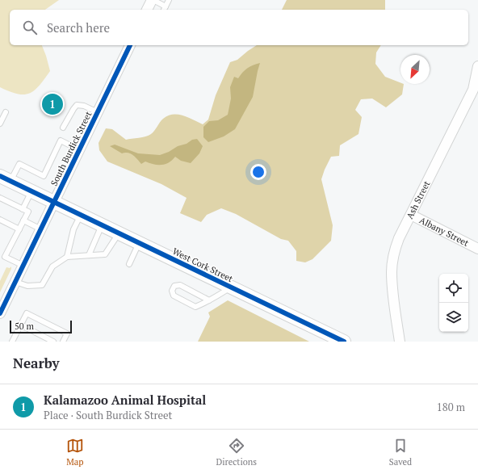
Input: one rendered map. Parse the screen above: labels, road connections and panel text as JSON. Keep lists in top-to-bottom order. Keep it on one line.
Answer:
{"streets":{"street":["South Burdick Street","Ash Street","Albany Street","West Cork Street"]},"crossings":[["South Burdick Street","West Cork Street"],["Ash Street","Albany Street"]],"scale_bar":"50 m","north":"bottom left","page":{"search":"Search here","pins":"1","scale":"50 m","heading":"Nearby","list":[{"mark":"1","name":"Kalamazoo Animal Hospital","note":"Place · South Burdick Street","value":"180 m"}],"nav":["Map","Directions","Saved"]}}
